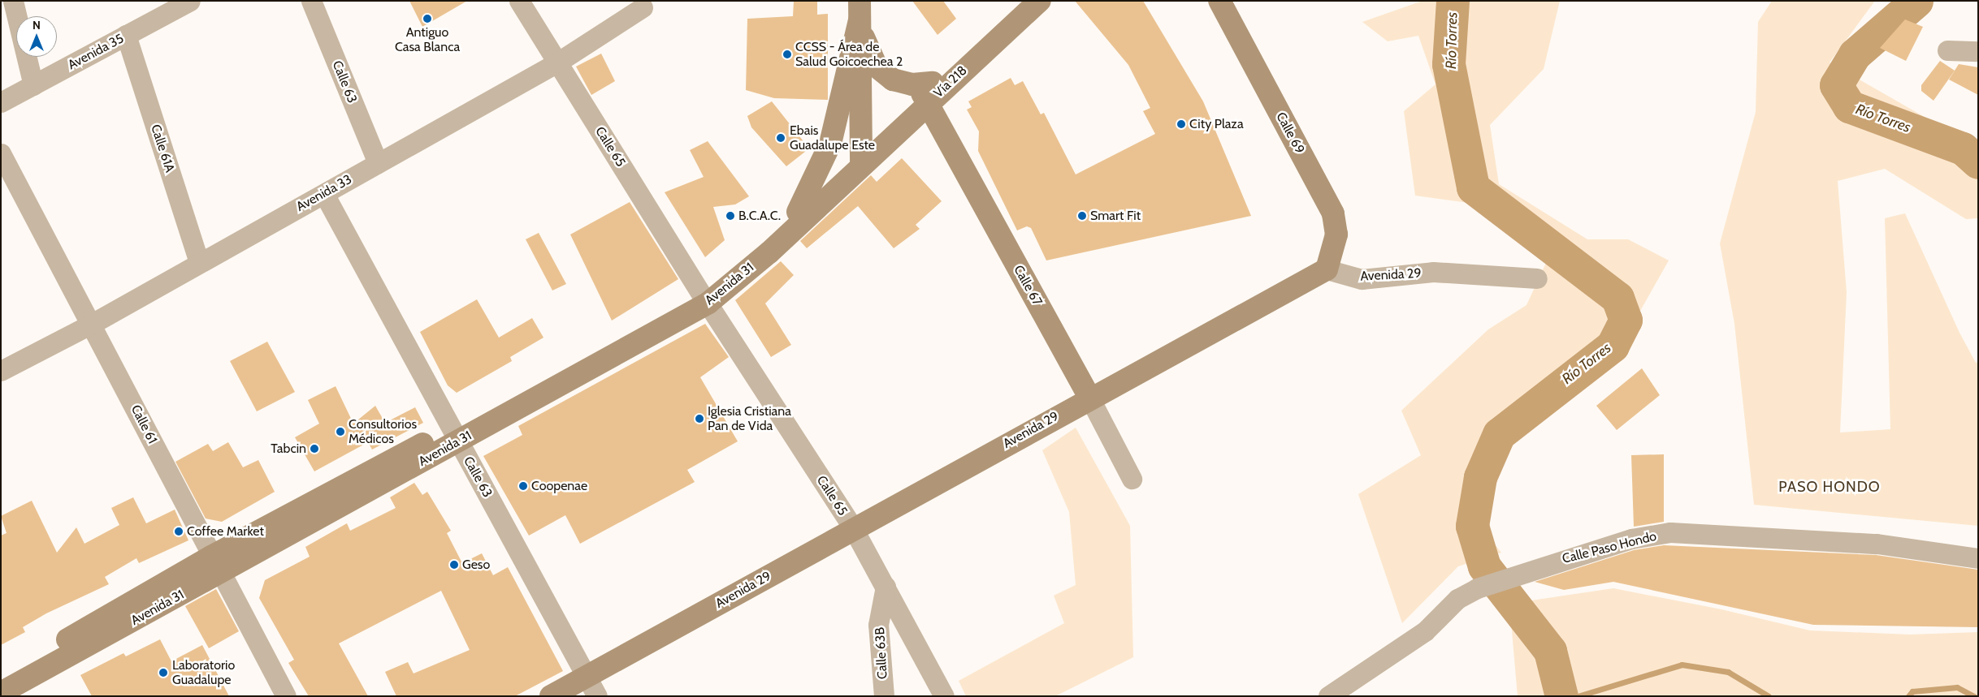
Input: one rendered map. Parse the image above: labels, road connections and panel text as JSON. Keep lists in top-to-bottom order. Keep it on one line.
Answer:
{"streets":{"main road":["Vía 218","Calle 69","Avenida 29","Avenida 31","Calle 67"],"street":["Avenida 35","Calle 63","Calle 65","Calle 61A","Avenida 33","Calle 61","Calle Paso Hondo","Calle 63B"]},"crossings":[["Avenida 35","Calle 61A"],["Calle 63","Avenida 33"],["Calle 63","Avenida 29"],["Calle 63","Avenida 31"],["Vía 218","Avenida 31"],["Vía 218","Calle 67"],["Calle 69","Avenida 29"],["Calle 65","Avenida 33"],["Calle 65","Avenida 29"],["Calle 65","Avenida 31"],["Calle 65","Calle 63B"],["Calle 61A","Avenida 33"],["Avenida 33","Calle 61"],["Avenida 29","Calle 67"],["Avenida 31","Calle 61"]],"districts":["PASO HONDO"],"water":["Río Torres"],"places":["Antiguo Casa Blanca","CCSS - Área de Salud Goicoechea 2","City Plaza","Ebais Guadalupe Este","B.C.A.C.","Smart Fit","Iglesia Cristiana Pan de Vida","Consultorios Médicos","Tabcin","Coopenae","Coffee Market","Geso","Laboratorio Guadalupe"],"north":"top"}
